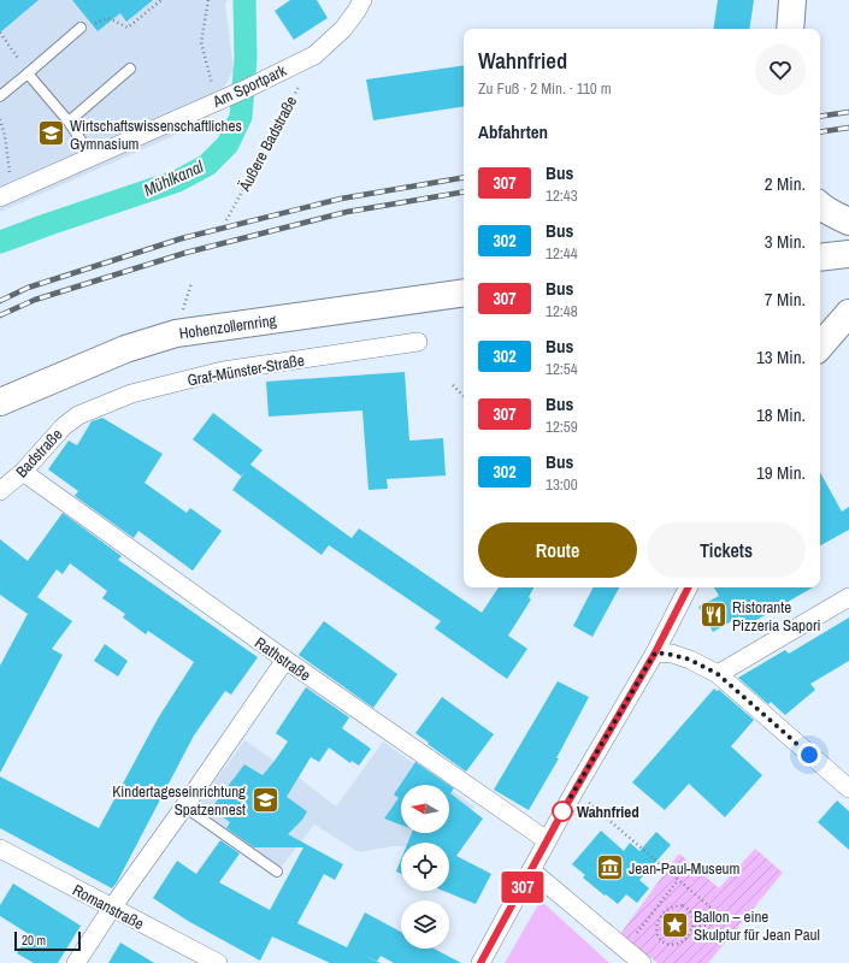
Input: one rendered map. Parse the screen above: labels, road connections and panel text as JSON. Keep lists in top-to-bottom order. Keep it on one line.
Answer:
{"streets":{"main road":["Hohenzollernring"],"street":["Am Sportpark","Graf-Münster-Straße","Badstraße","Rathstraße","Romanstraße"],"path":["Äußere Badstraße"]},"crossings":[["Am Sportpark","Äußere Badstraße"],["Graf-Münster-Straße","Badstraße"],["Badstraße","Rathstraße"]],"water":["Mühlkanal"],"places":{"school or university":["Wirtschaftswissenschaftliches Gymnasium","Kindertageseinrichtung Spatzennest"],"restaurant":["Ristorante Pizzeria Sapori"],"other":["Wahnfried"],"museum":["Jean-Paul-Museum"],"place":["Ballon – eine Skulptur für Jean Paul"]},"lines":["bus line 307"],"scale_bar":"20 m","north":"left","page":{"on_map":"307","heading":[["Wahnfried","Zu Fuß · 2 Min. · 110 m"],"Abfahrten"],"list":[{"mark":"307","name":"Bus","note":"12:43","value":"2 Min."},{"mark":"302","name":"Bus","note":"12:44","value":"3 Min."},{"mark":"307","name":"Bus","note":"12:48","value":"7 Min."},{"mark":"302","name":"Bus","note":"12:54","value":"13 Min."},{"mark":"307","name":"Bus","note":"12:59","value":"18 Min."},{"mark":"302","name":"Bus","note":"13:00","value":"19 Min."}],"buttons":["Route","Tickets"],"scale":"20 m"}}
